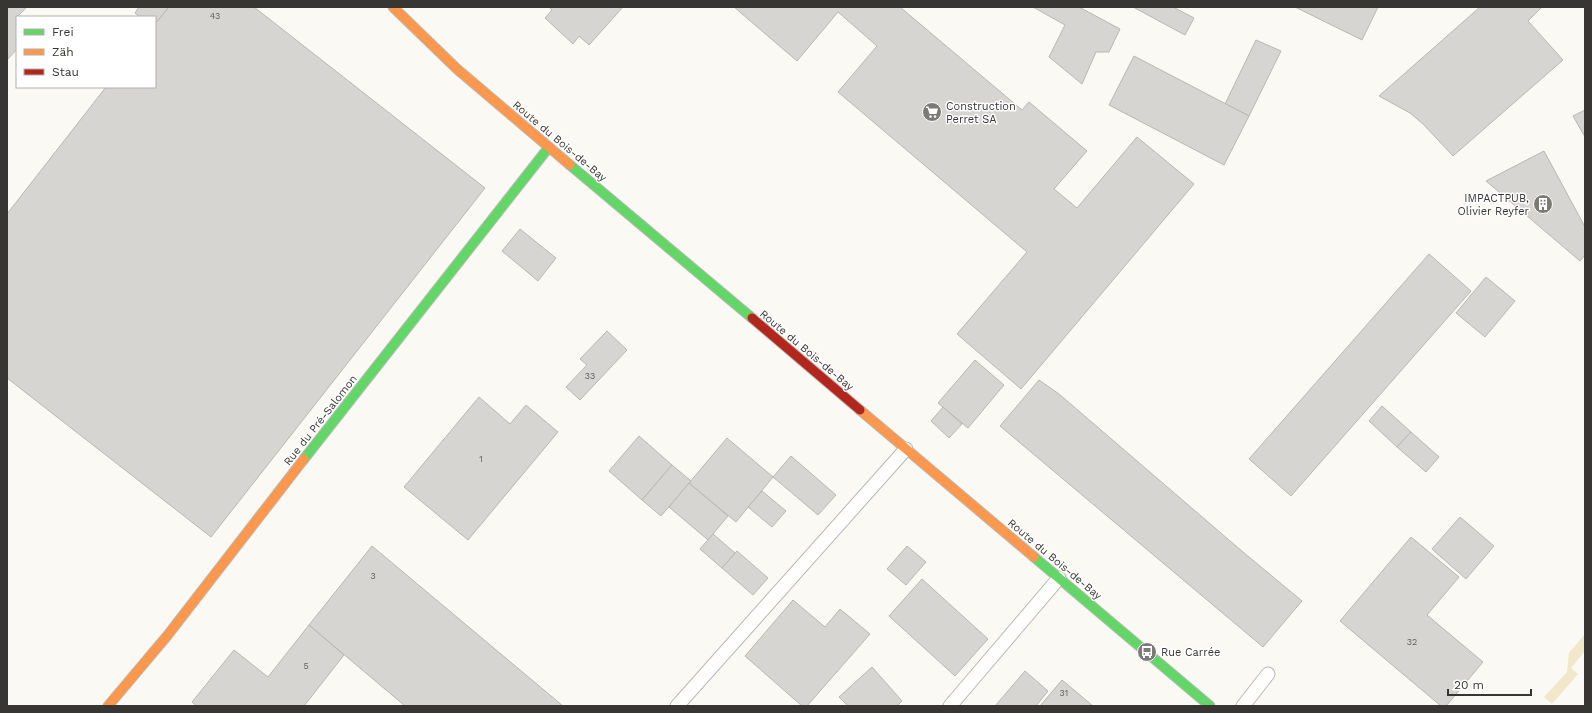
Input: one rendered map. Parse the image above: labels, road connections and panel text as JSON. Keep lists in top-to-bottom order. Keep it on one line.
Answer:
{"streets":{"main road":["Route du Bois-de-Bay","Rue du Pré-Salomon"]},"crossings":[["Route du Bois-de-Bay","Rue du Pré-Salomon"]],"places":{"supermarket":["Construction Perret SA"],"building":["IMPACTPUB, Olivier Reyfer"],"bus stop":["Rue Carrée"]},"house_numbers":["43","33","1","3","32","5","31"],"legend":["Frei","Zäh","Stau"],"scale_bar":"20 m"}
